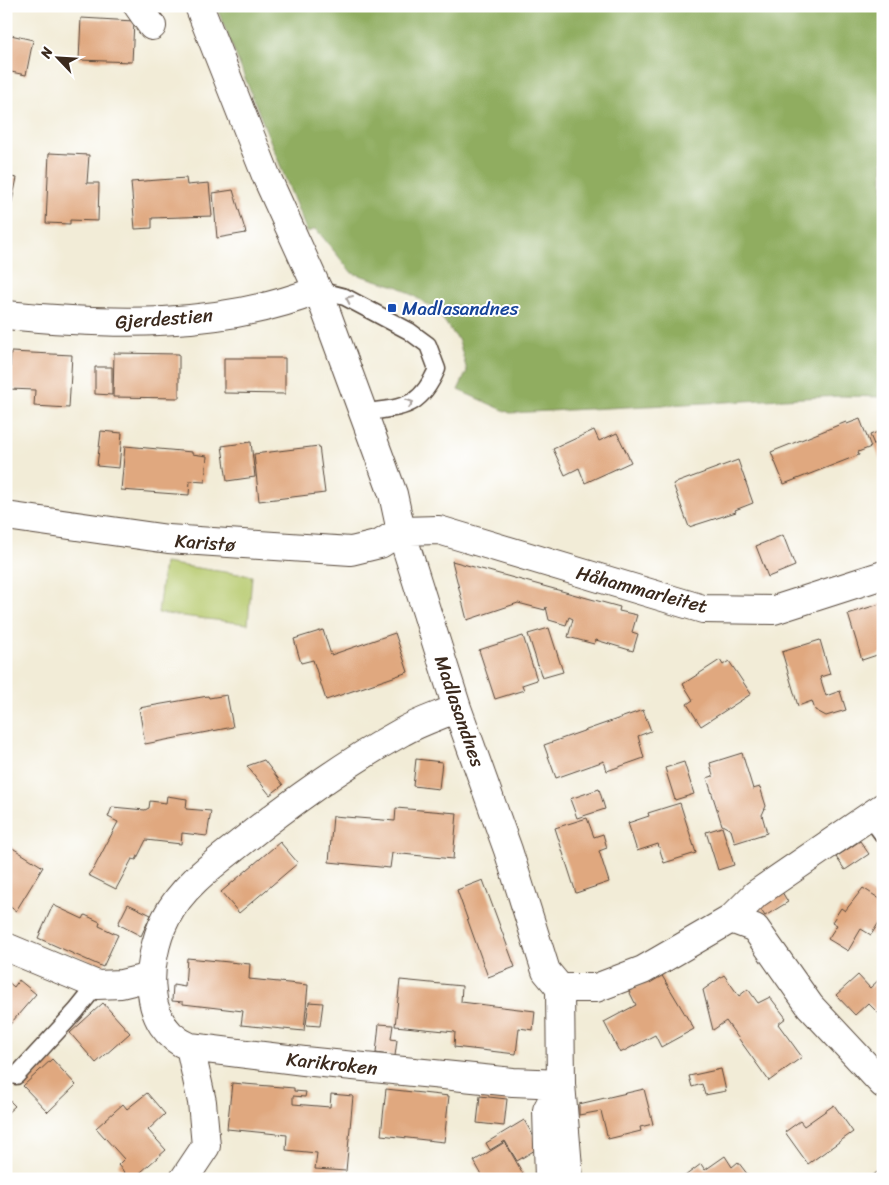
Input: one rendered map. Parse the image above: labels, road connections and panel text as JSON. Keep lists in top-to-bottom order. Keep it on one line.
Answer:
{"streets":{"street":["Gjerdestien","Karistø","Håhammarleitet","Madlasandnes","Karikroken"]},"crossings":[["Gjerdestien","Madlasandnes"],["Karistø","Håhammarleitet"],["Karistø","Madlasandnes"],["Håhammarleitet","Madlasandnes"],["Madlasandnes","Karikroken"]],"places":{"transit":["Madlasandnes"]},"north":"top left"}
